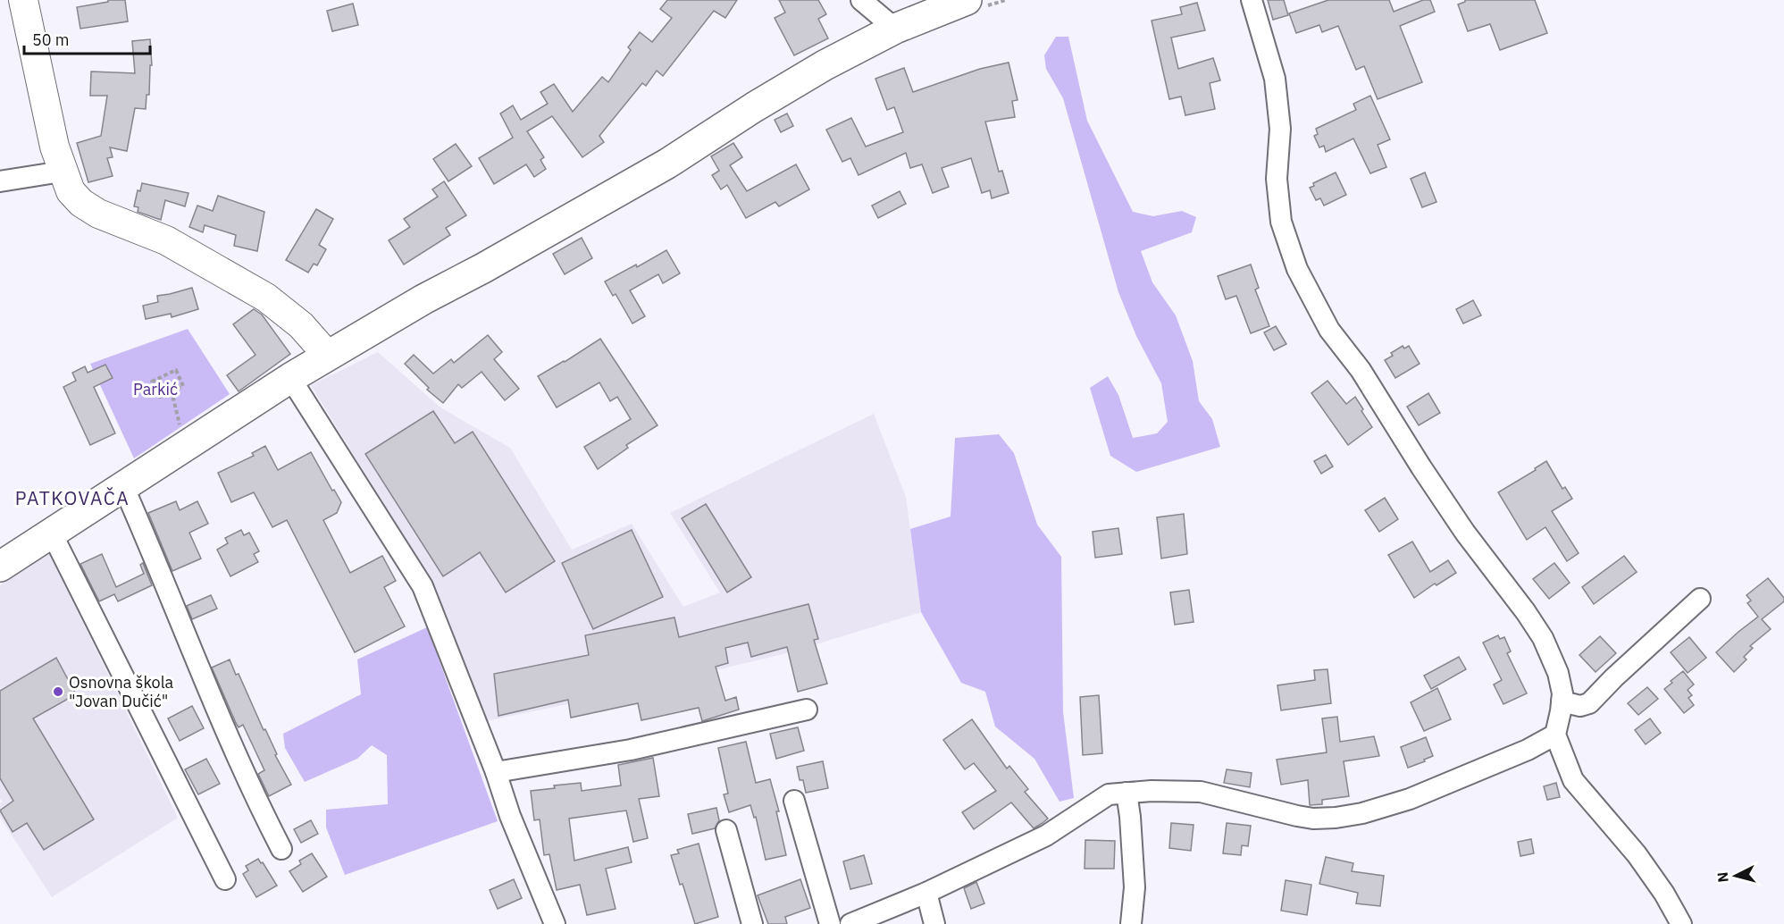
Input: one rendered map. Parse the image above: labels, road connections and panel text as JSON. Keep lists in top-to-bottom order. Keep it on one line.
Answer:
{"districts":["PATKOVAČA"],"parks":["Parkić"],"places":["Osnovna škola \"Jovan Dučić\""],"scale_bar":"50 m","north":"left"}
